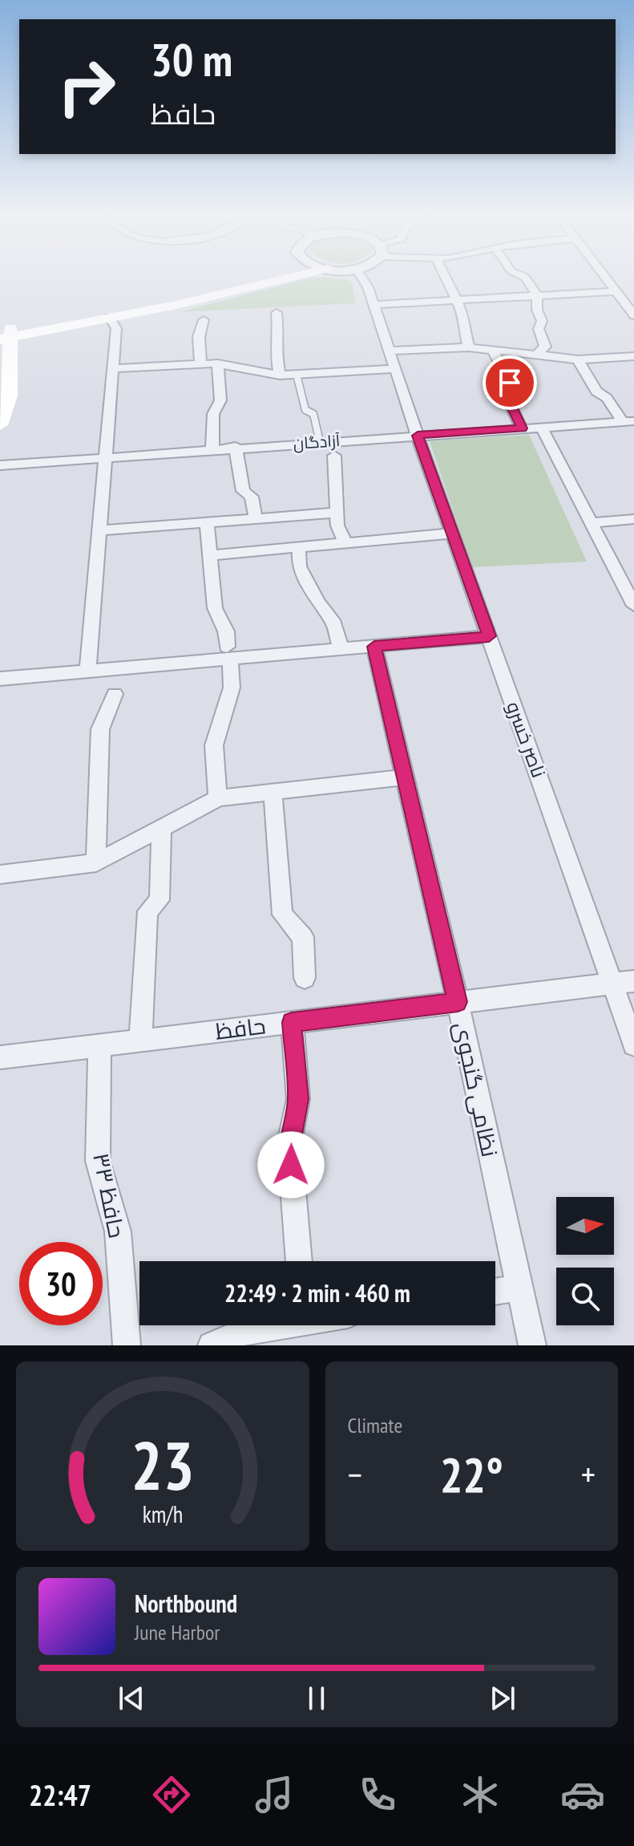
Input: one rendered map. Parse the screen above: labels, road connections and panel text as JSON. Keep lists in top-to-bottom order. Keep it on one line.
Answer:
{"streets":{"street":["آزادگان","ناصر خسرو","حافظ","نظامی گنجوی","حافظ ۳۳"]},"crossings":[["آزادگان","ناصر خسرو"],["ناصر خسرو","حافظ"],["حافظ","نظامی گنجوی"],["حافظ","حافظ ۳۳"]],"north":"right","page":{"turn":["30 m","حافظ"],"limit":"30","trip":"22:49 · 2 min · 460 m","tile":"Climate","heat":["−","22°","+"],"song":["Northbound","June Harbor"],"tabs":"22:47","gauge":["23","km/h"]}}
